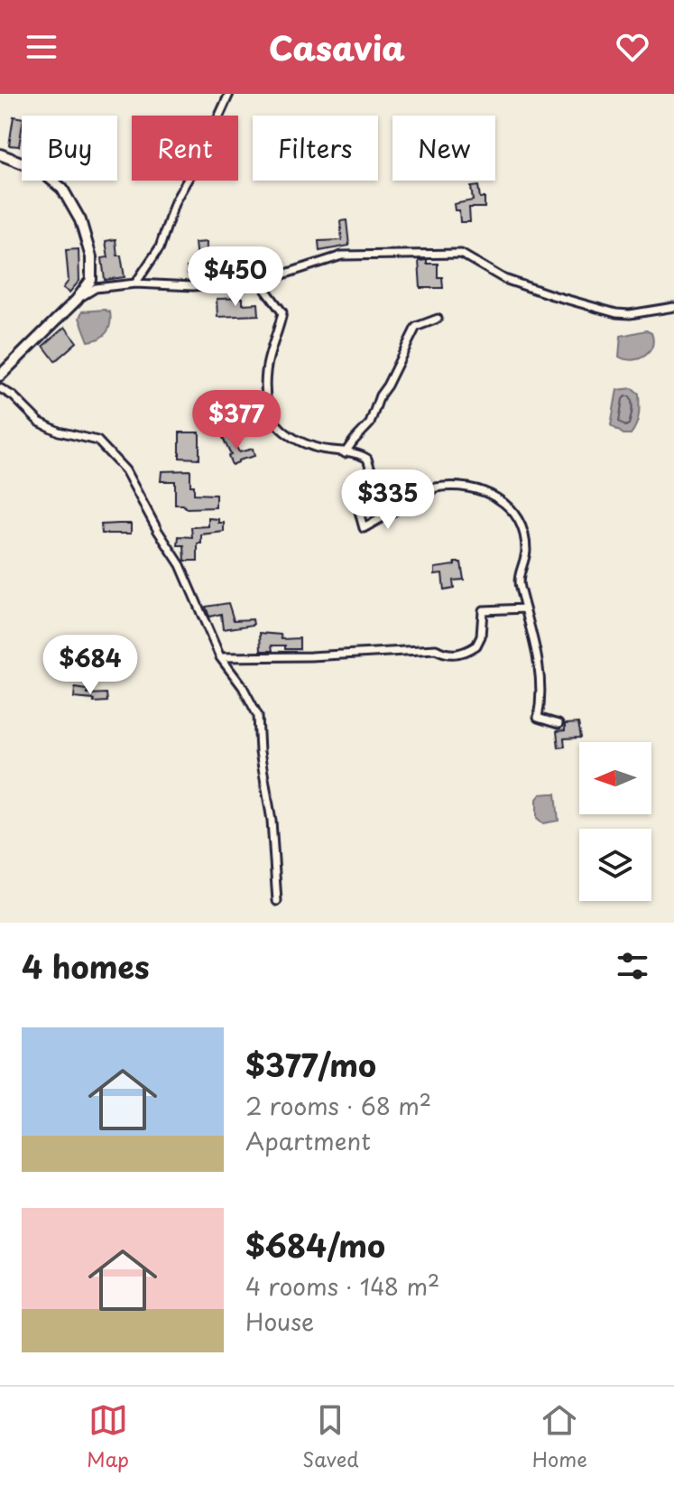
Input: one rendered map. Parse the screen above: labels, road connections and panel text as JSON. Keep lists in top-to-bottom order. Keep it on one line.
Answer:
{"north":"left","page":{"header":"Casavia","chip":["Buy","Rent","Filters","New"],"price":["$450","$377","$335","$684"],"heading":"4 homes","list":[{"name":"$377/mo","note":"2 rooms · 68 m² · Apartment"},{"name":"$684/mo","note":"4 rooms · 148 m² · House"}],"tabs":["Map","Saved","Home"]}}
